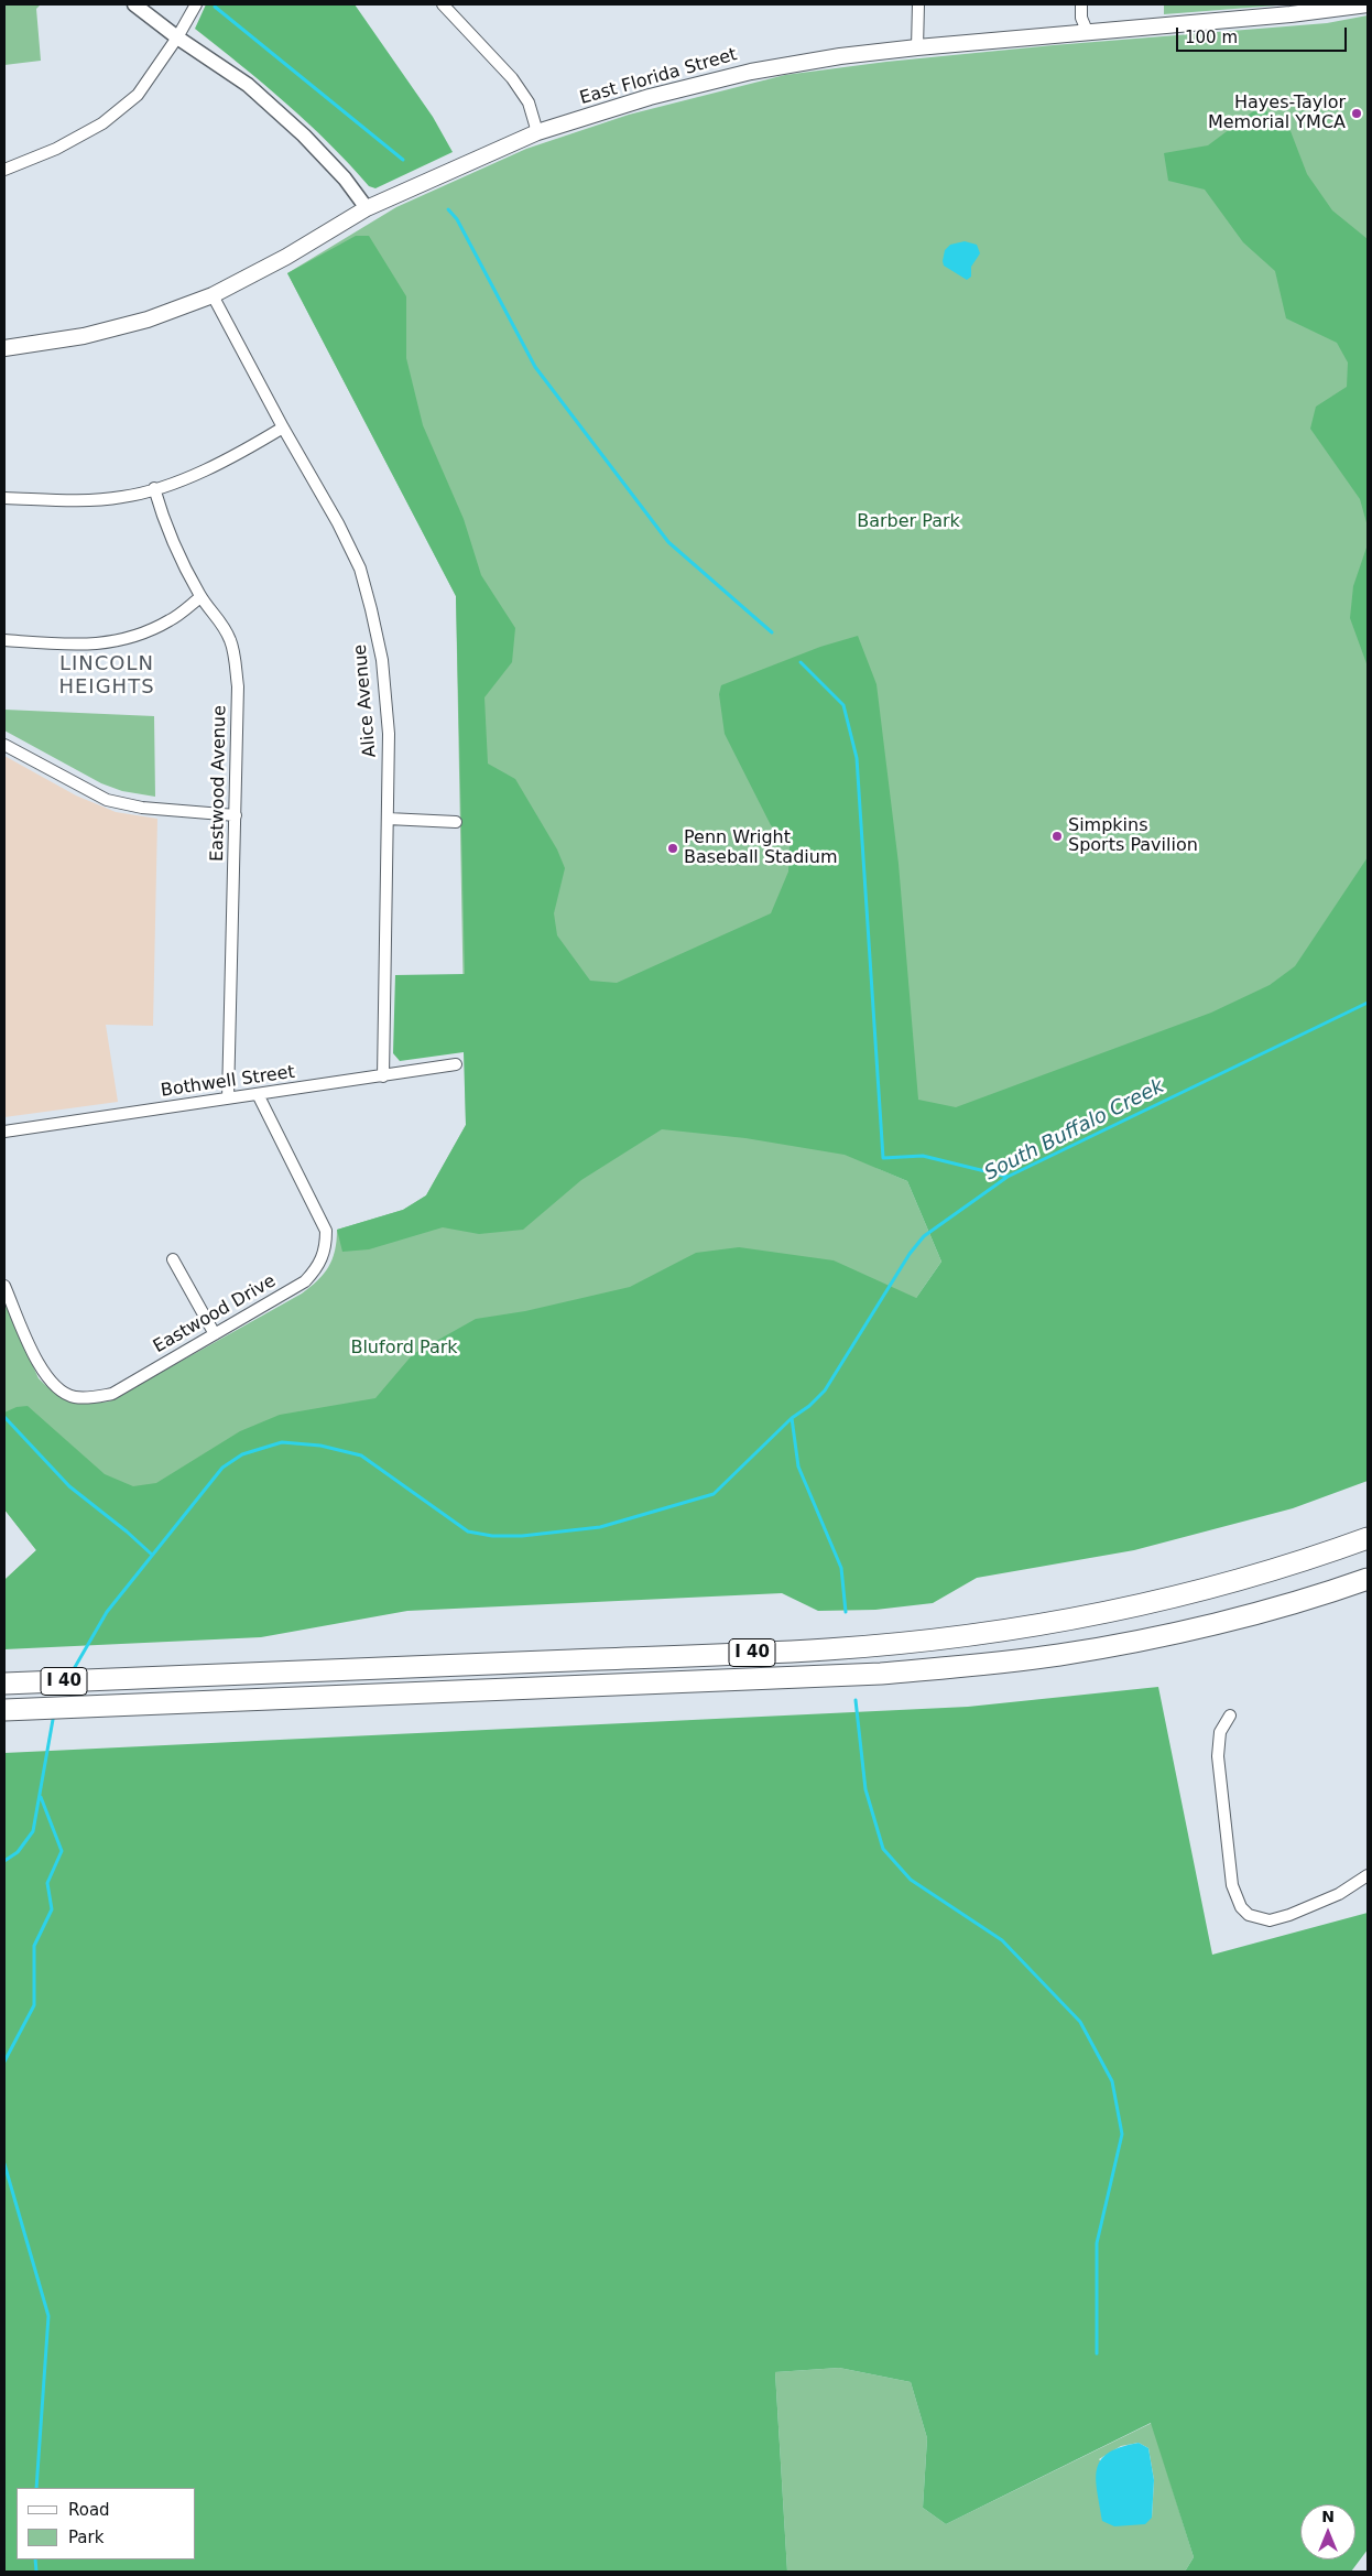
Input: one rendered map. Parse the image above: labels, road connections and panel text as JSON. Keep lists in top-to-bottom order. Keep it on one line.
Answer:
{"streets":{"highway":["I 40"],"main road":["East Florida Street"],"street":["Alice Avenue","Eastwood Avenue","Bothwell Street","Eastwood Drive"]},"crossings":[["East Florida Street","Alice Avenue"],["Alice Avenue","Bothwell Street"],["Eastwood Avenue","Bothwell Street"],["Bothwell Street","Eastwood Drive"]],"districts":["LINCOLN HEIGHTS"],"water":["South Buffalo Creek"],"parks":["Barber Park","Bluford Park"],"places":["Hayes-Taylor Memorial YMCA","Simpkins Sports Pavilion","Penn Wright Baseball Stadium"],"legend":["Road","Park"],"scale_bar":"100 m","north":"top"}
